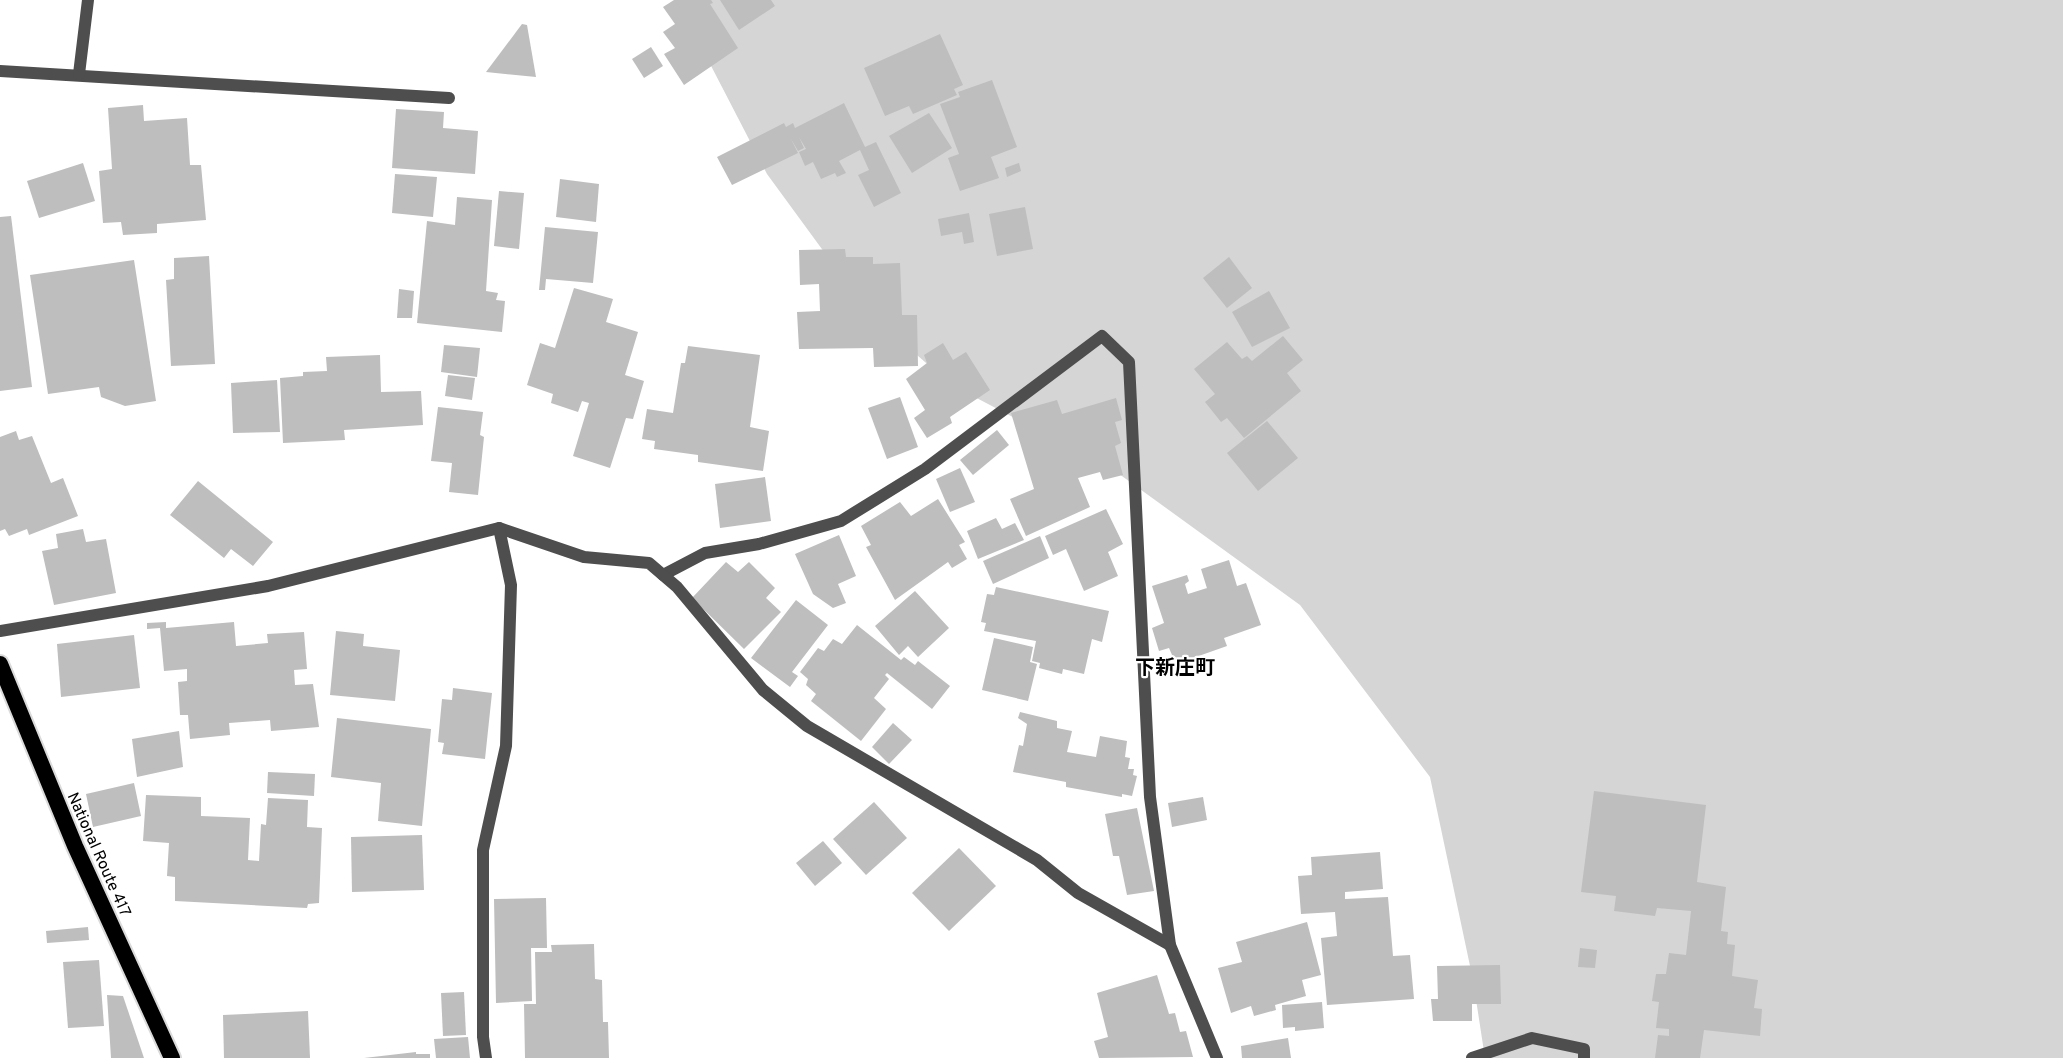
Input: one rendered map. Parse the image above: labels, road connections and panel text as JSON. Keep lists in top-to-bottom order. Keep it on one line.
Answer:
{"streets":{"highway":["National Route 417"]},"districts":["下新庄町"]}
